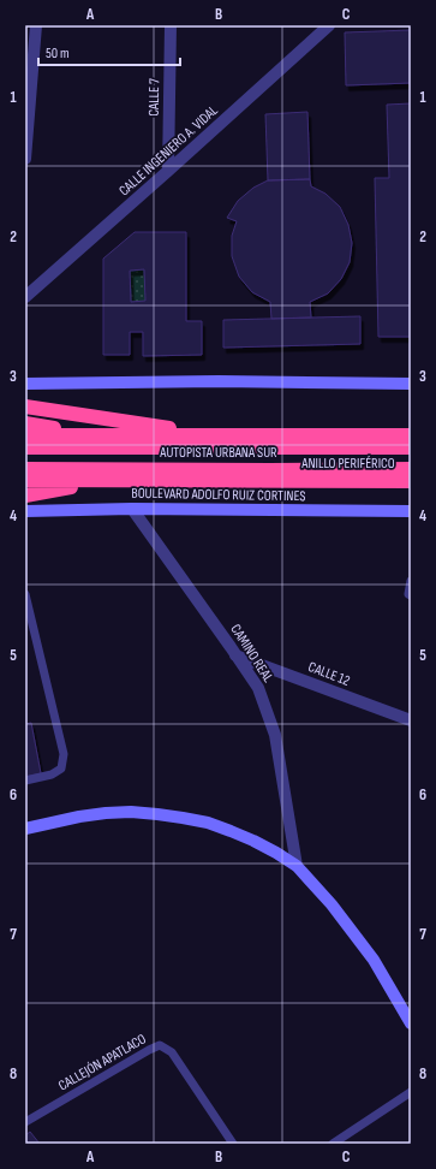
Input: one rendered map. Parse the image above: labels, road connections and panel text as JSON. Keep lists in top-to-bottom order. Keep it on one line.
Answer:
{"streets":{"highway":["AUTOPISTA URBANA SUR","ANILLO PERIFÉRICO"],"main road":["BOULEVARD ADOLFO RUIZ CORTINES"],"street":["CALLE 7","CALLE INGENIERO A. VIDAL","CAMINO REAL","CALLE 12"],"lane":["CALLEJÓN APATLACO"]},"crossings":[["CALLE 7","CALLE INGENIERO A. VIDAL"],["BOULEVARD ADOLFO RUIZ CORTINES","CAMINO REAL"],["CAMINO REAL","CALLE 12"]],"scale_bar":"50 m","grid":{"columns":["A","B","C"],"rows":["1","2","3","4","5","6","7","8"]}}
